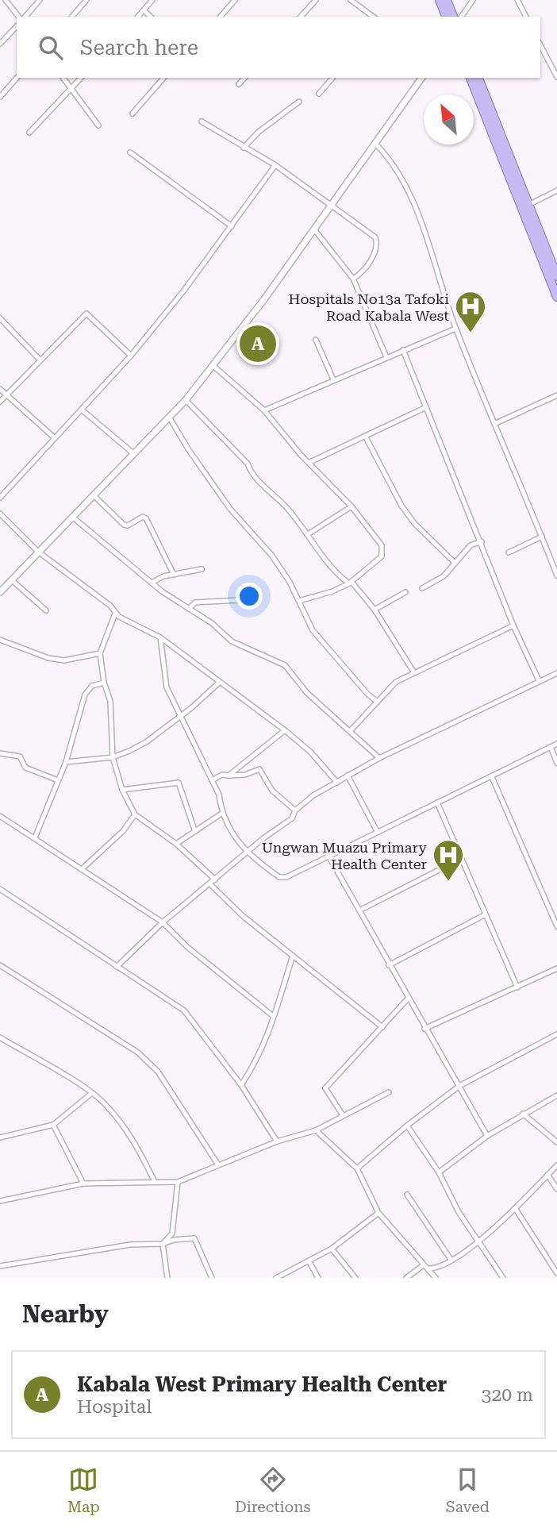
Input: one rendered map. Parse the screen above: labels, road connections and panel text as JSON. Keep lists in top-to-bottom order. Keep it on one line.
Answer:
{"places":{"hospital":["Hospitals No13a Tafoki Road Kabala West","Ungwan Muazu Primary Health Center"]},"north":"top left","page":{"search":"Search here","pins":"A","heading":"Nearby","list":[{"mark":"A","name":"Kabala West Primary Health Center","note":"Hospital","value":"320 m"}],"nav":["Map","Directions","Saved"]}}
